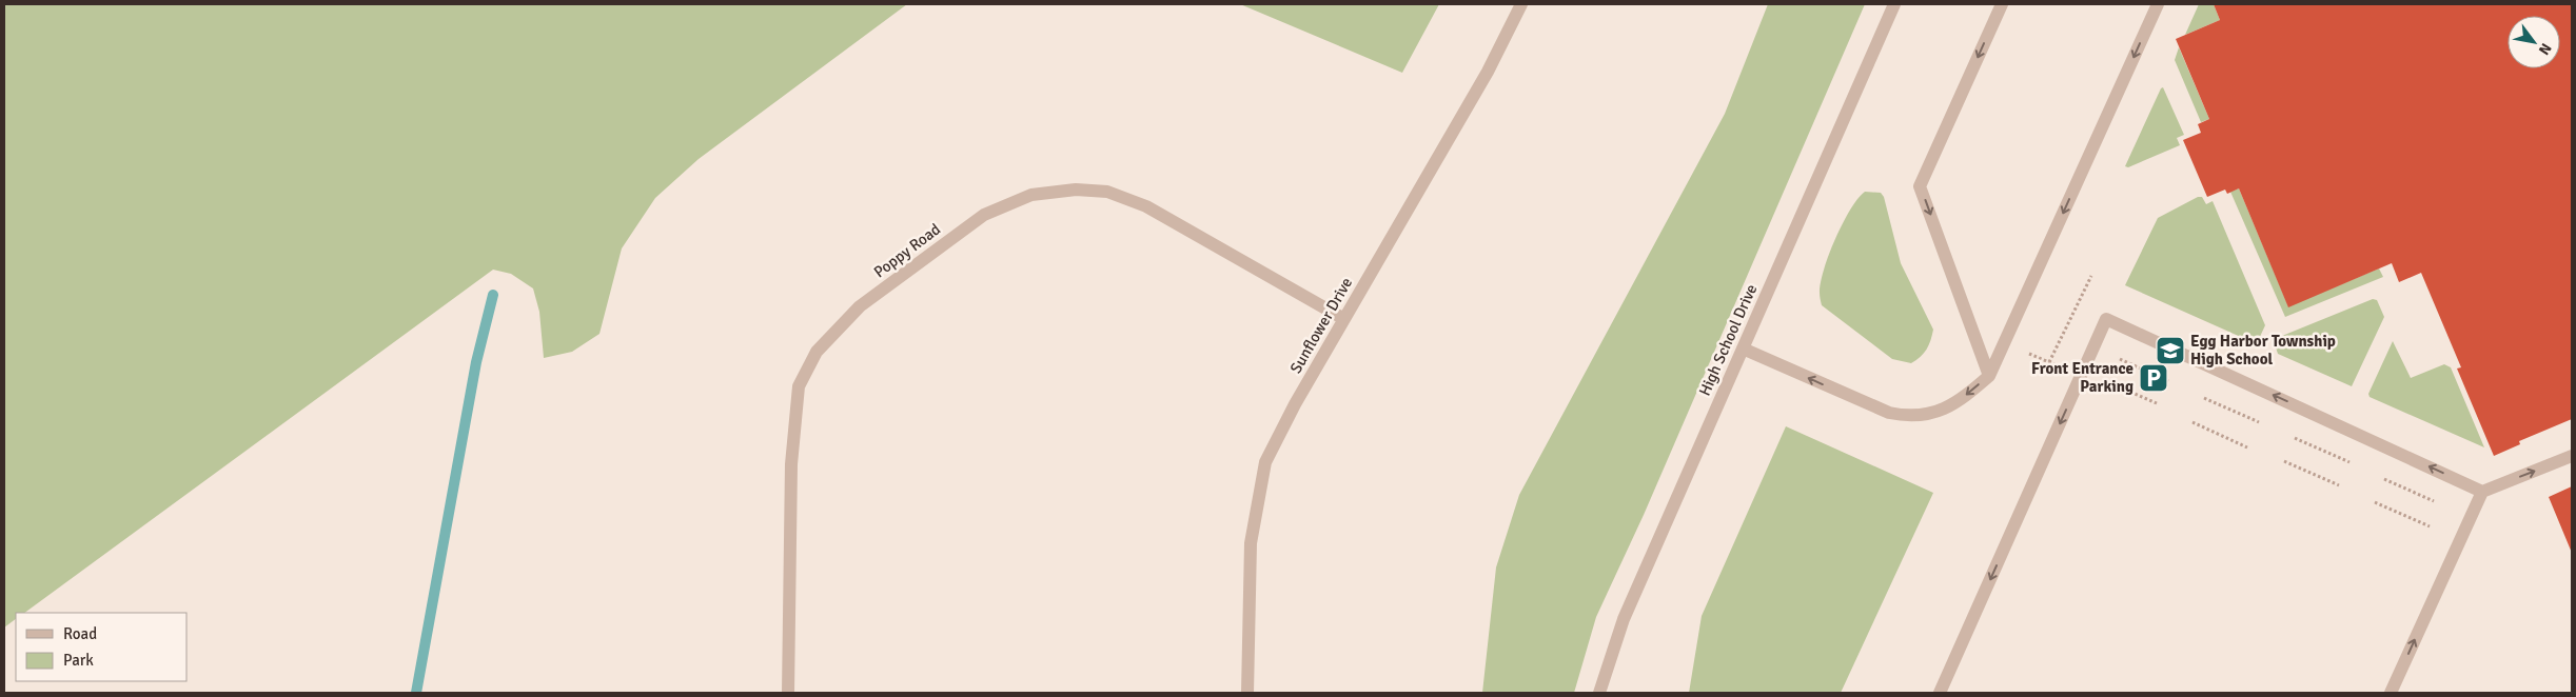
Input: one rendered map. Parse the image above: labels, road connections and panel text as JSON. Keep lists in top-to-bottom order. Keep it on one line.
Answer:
{"streets":{"street":["Poppy Road","Sunflower Drive","High School Drive"]},"crossings":[["Poppy Road","Sunflower Drive"]],"places":{"school or university":["Egg Harbor Township High School"],"parking":["Front Entrance Parking"]},"legend":["Road","Park"],"north":"bottom right"}
